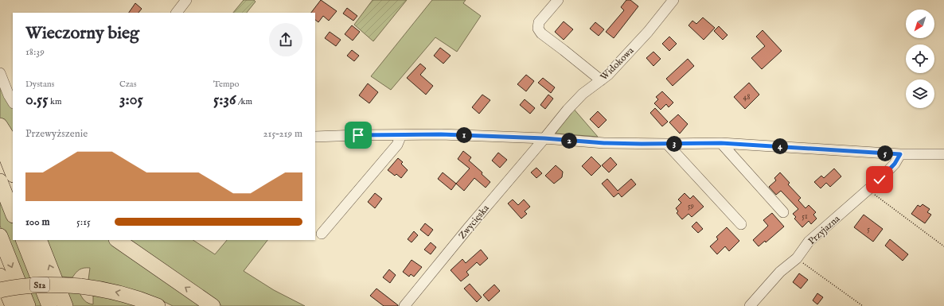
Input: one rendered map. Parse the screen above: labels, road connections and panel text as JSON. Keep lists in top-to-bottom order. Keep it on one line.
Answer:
{"streets":{"highway":["S12"],"street":["Widokowa","Zwycięska","Przyjazna"]},"crossings":[["Widokowa","Zwycięska"]],"house_numbers":["48","59","51","5"],"north":"bottom left","page":{"heading":["Wieczorny bieg","18:39"],"stats":[["Dystans","0.55 km"],["Czas","3:05"],["Tempo","5:36 /km"]],"chart":["Przewyższenie","215–219 m"],"pins":["1","2","3","4","5"],"list":[{"name":"100 m","note":"5:15"}]}}
